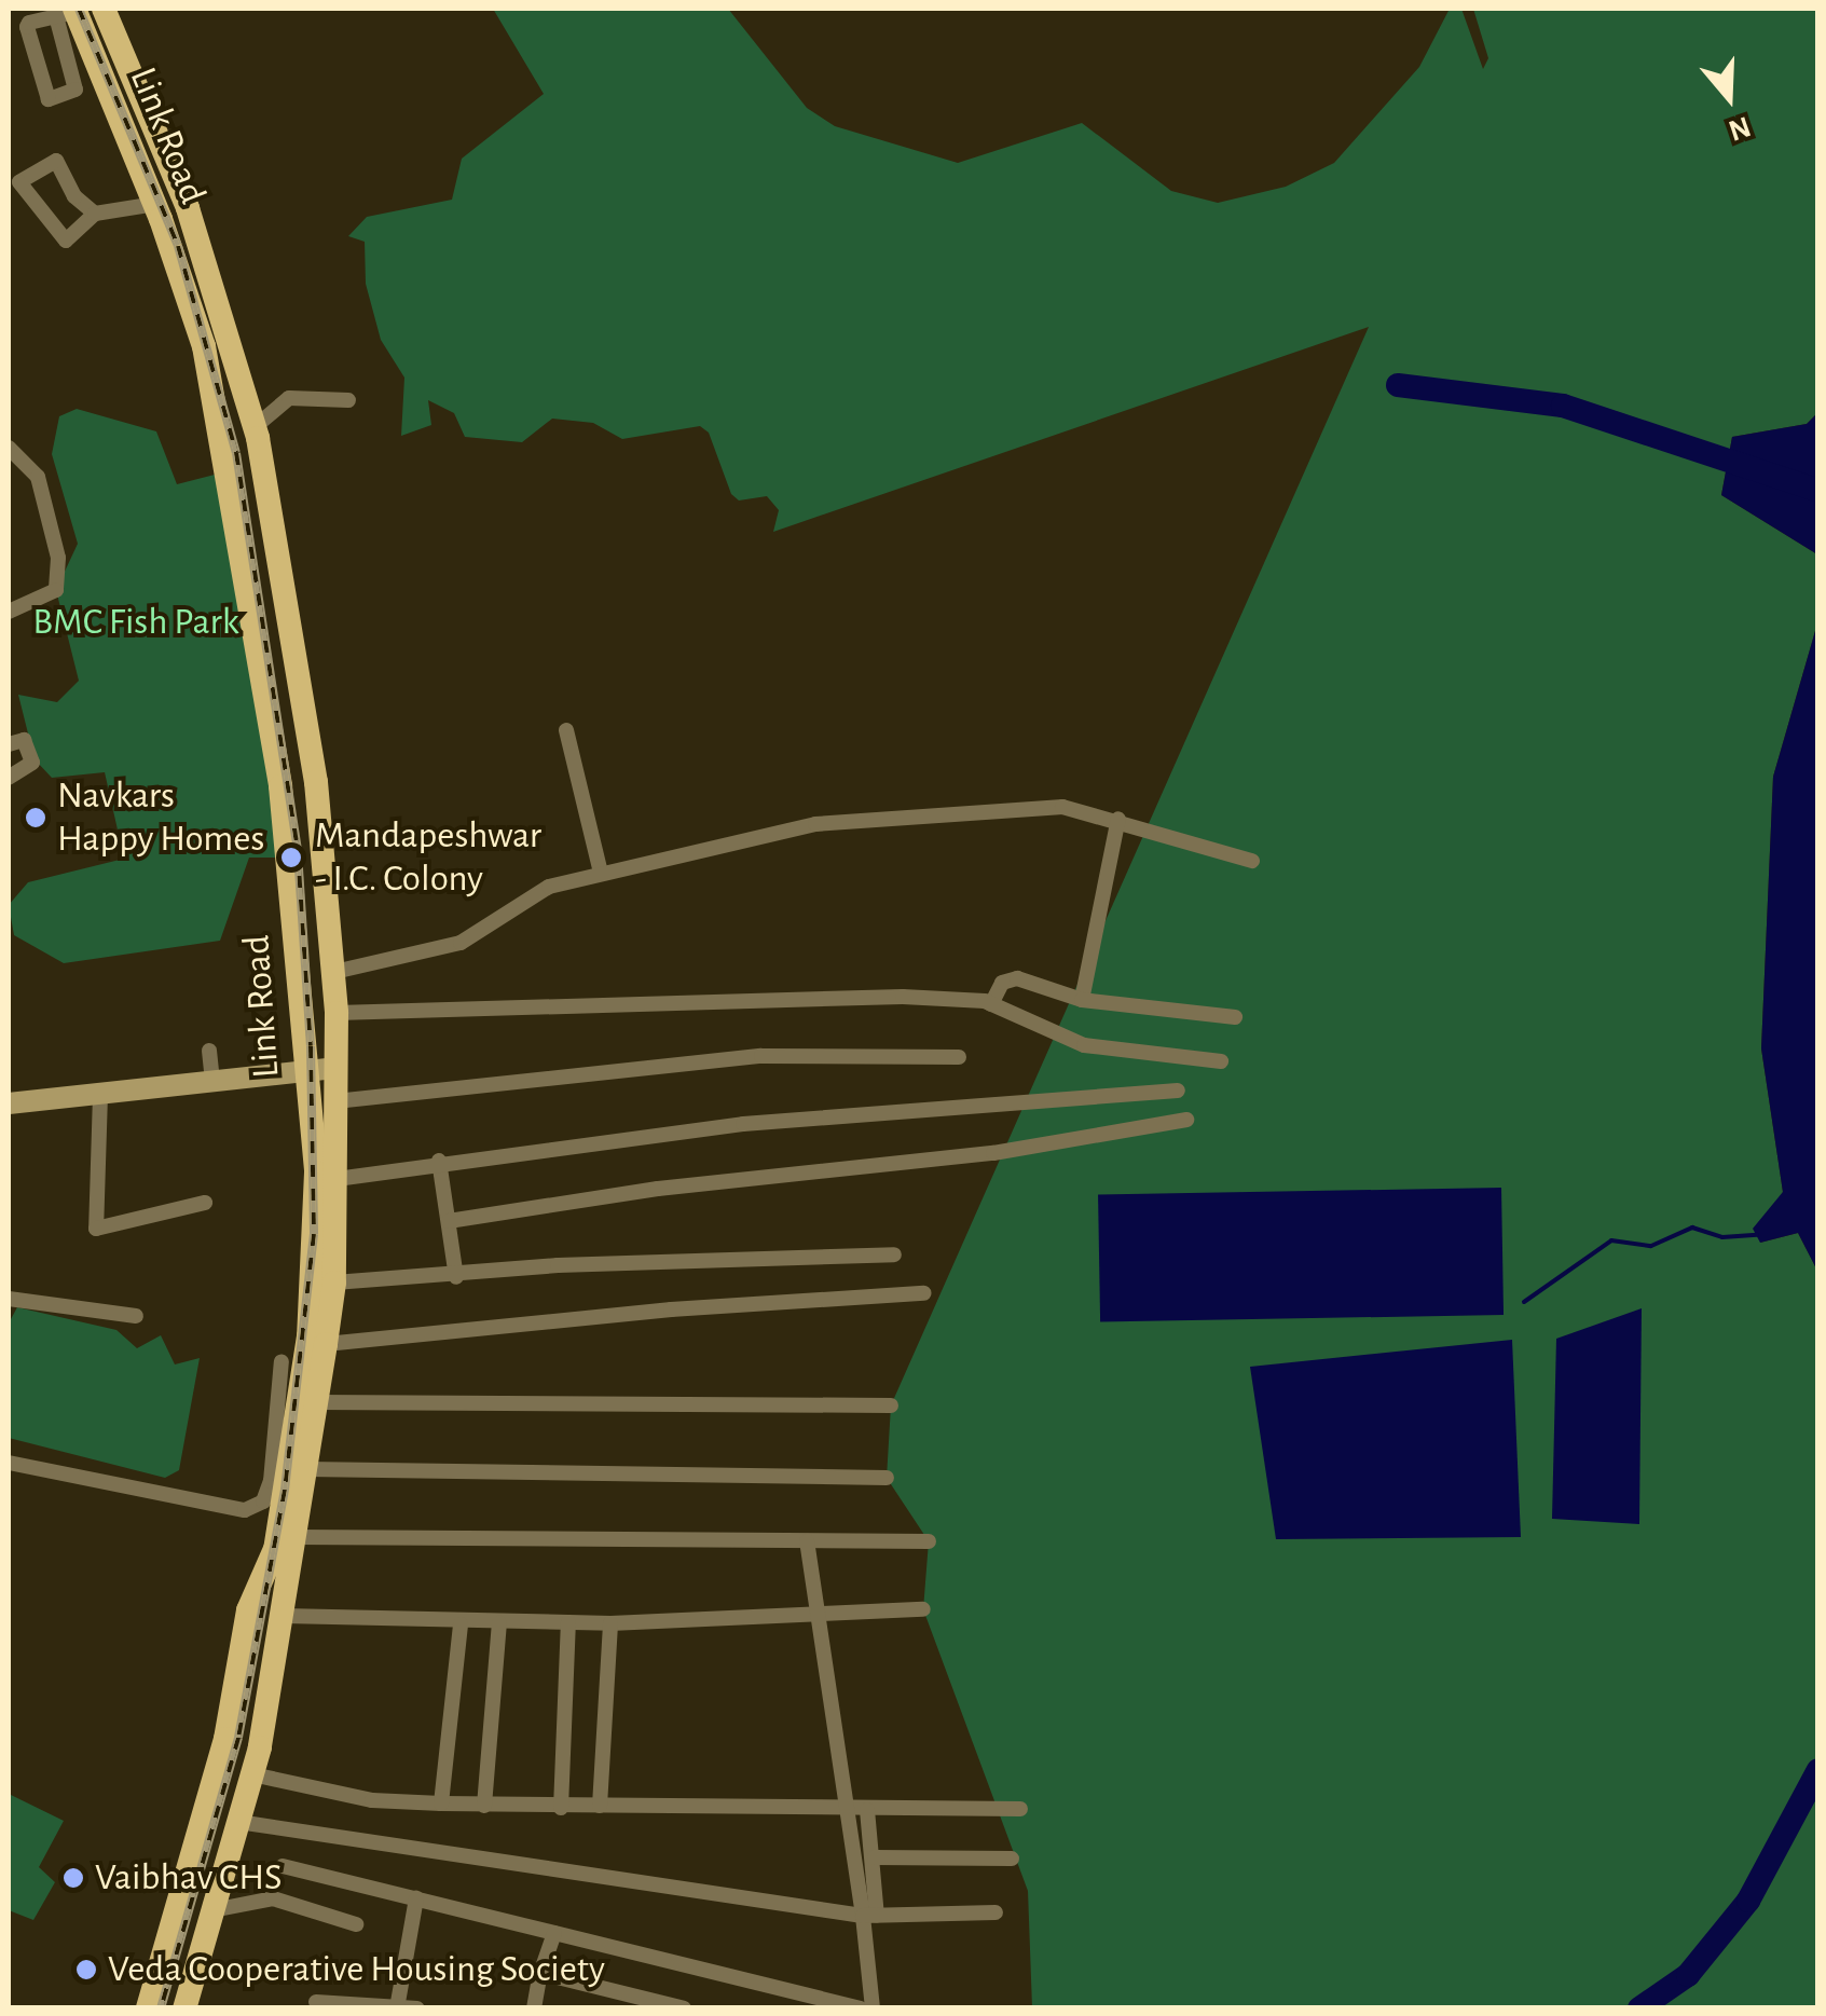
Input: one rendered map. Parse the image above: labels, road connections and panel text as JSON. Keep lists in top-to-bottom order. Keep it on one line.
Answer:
{"streets":{"main road":["Link Road"]},"parks":["BMC Fish Park"],"places":["Navkars Happy Homes","Mandapeshwar - I.C. Colony","Vaibhav CHS","Veda Cooperative Housing Society"],"north":"bottom"}
